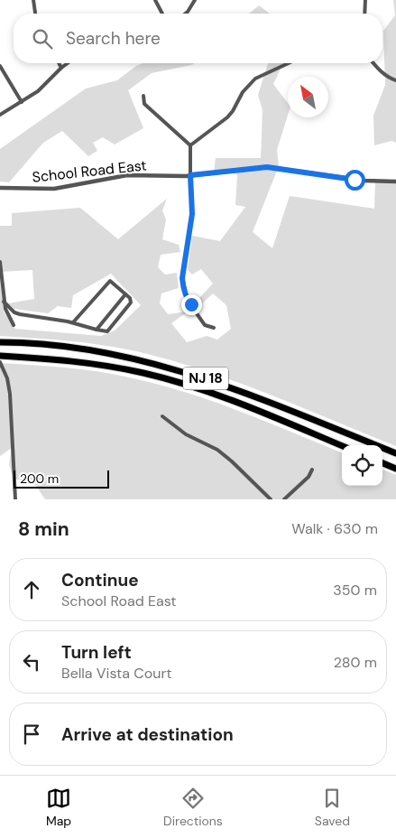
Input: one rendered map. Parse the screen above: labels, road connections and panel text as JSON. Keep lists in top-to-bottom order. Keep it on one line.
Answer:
{"streets":{"highway":["NJ 18"],"street":["School Road East"]},"scale_bar":"200 m","north":"top left","page":{"search":"Search here","scale":"200 m","heading":["8 min","Walk · 630 m"],"list":[["Continue","School Road East","350 m"],["Turn left","Bella Vista Court","280 m"],"Arrive at destination"],"nav":["Map","Directions","Saved"]}}
